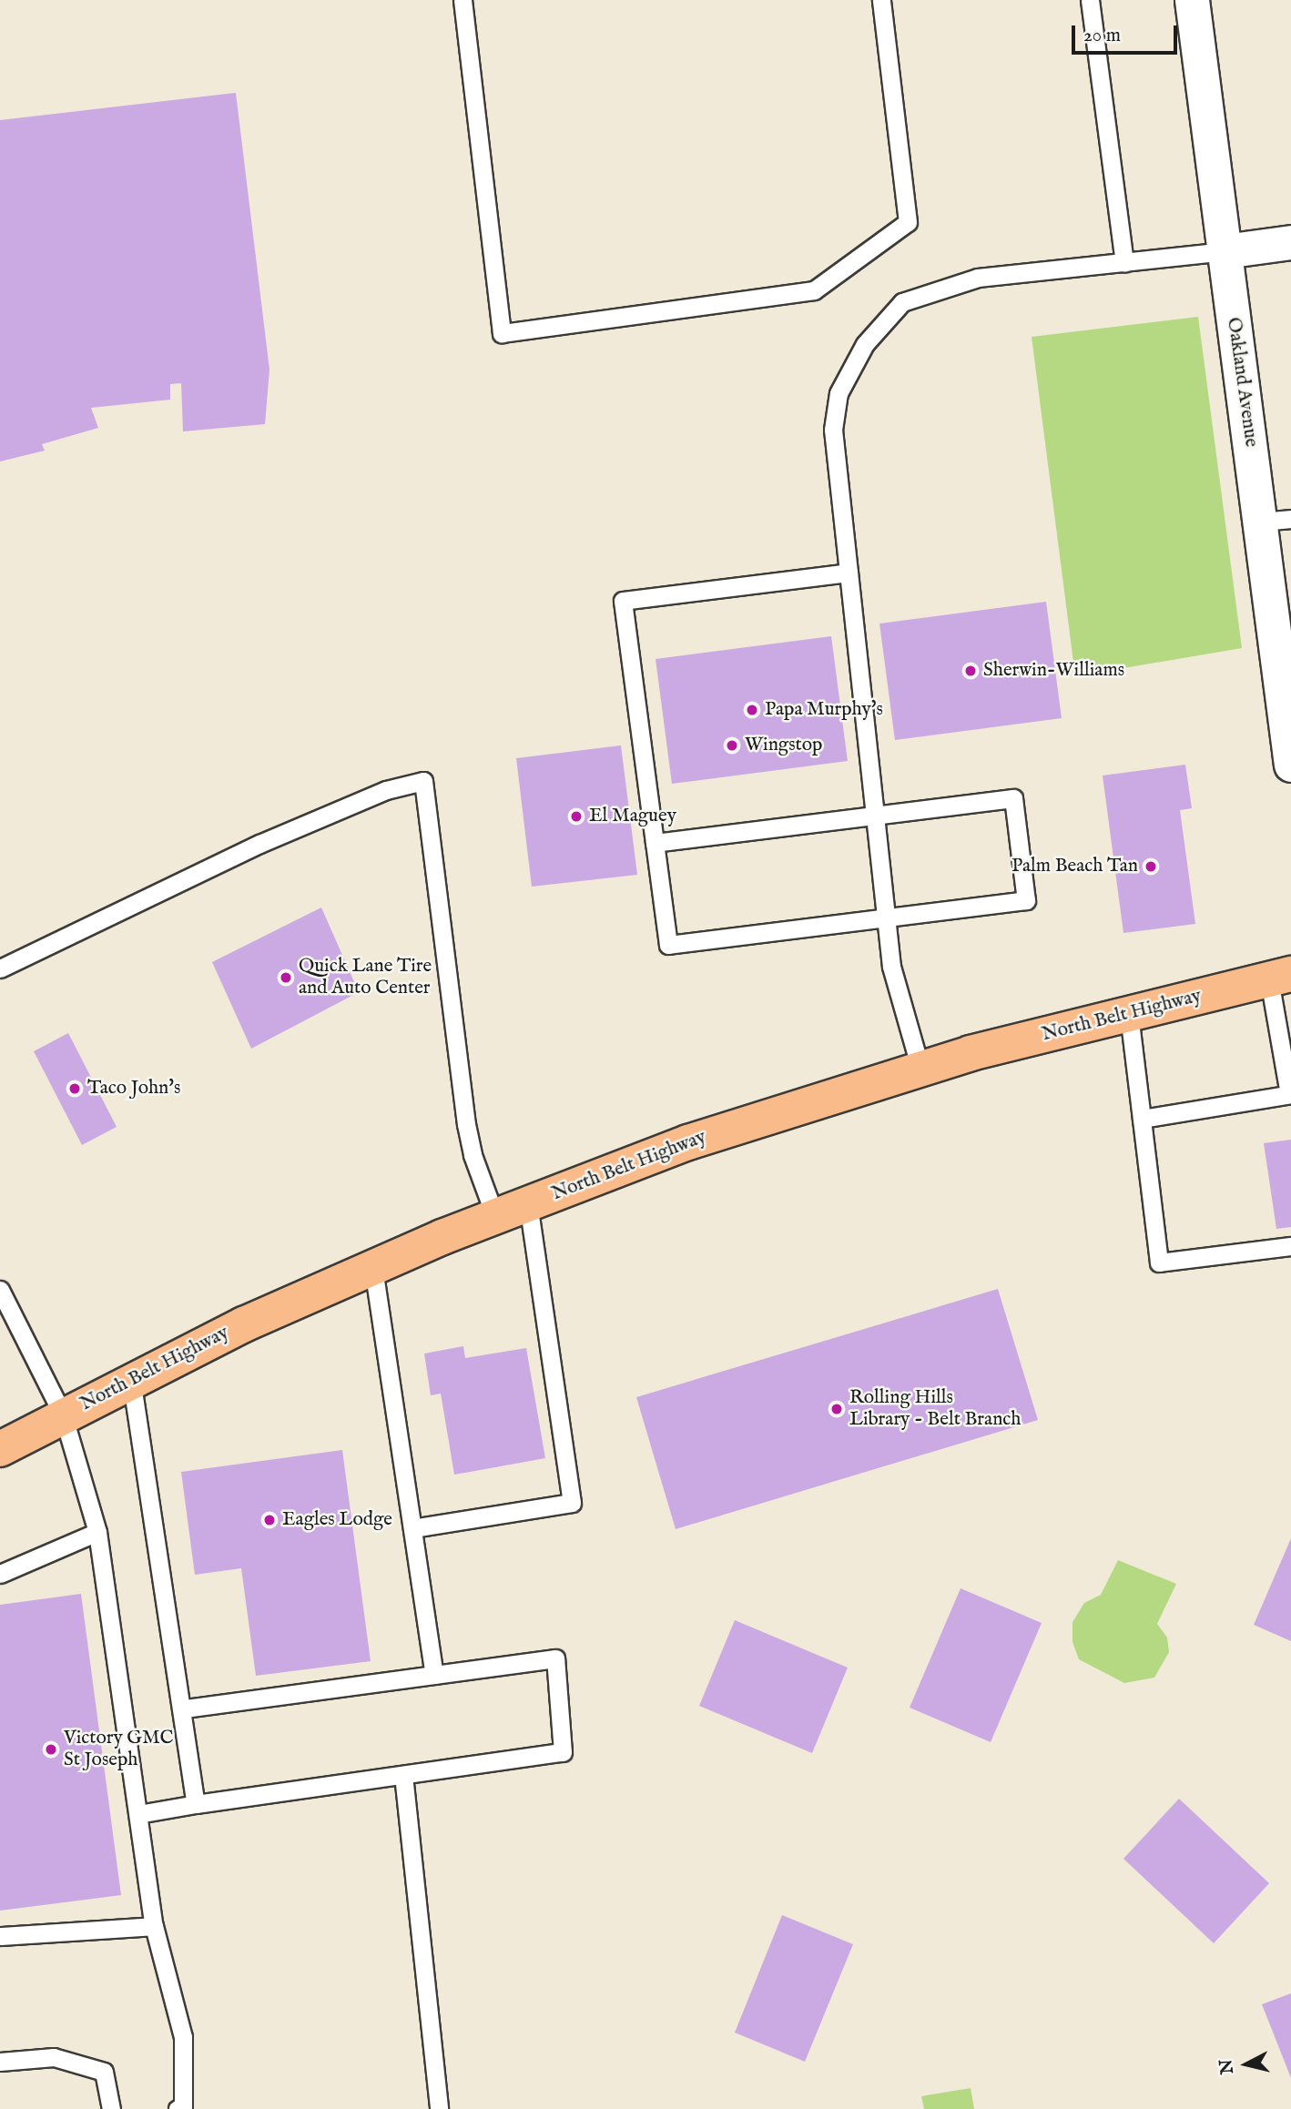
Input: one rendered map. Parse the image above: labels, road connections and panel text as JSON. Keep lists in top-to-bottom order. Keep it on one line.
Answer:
{"streets":{"main road":["North Belt Highway"],"street":["Oakland Avenue"]},"places":["Sherwin-Williams","Papa Murphy's","Wingstop","El Maguey","Palm Beach Tan","Quick Lane Tire and Auto Center","Taco John's","Rolling Hills Library - Belt Branch","Eagles Lodge","Victory GMC St Joseph"],"scale_bar":"20 m","north":"left"}
